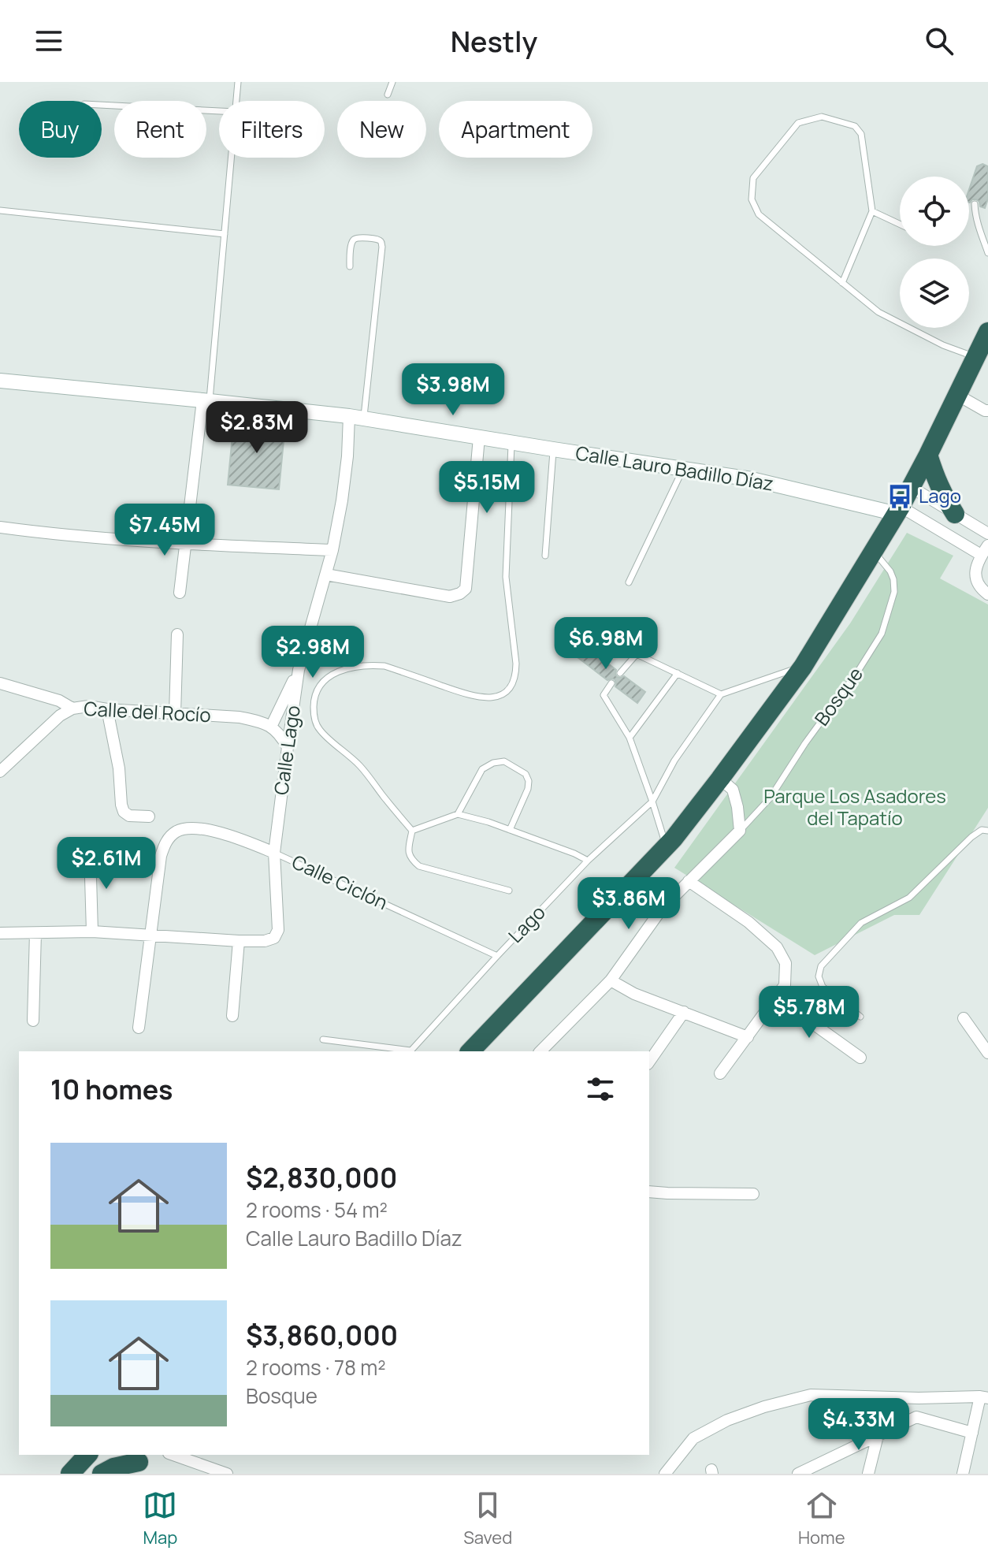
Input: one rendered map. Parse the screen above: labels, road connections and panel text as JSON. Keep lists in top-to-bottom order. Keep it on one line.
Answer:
{"streets":{"street":["Calle Lauro Badillo Díaz","Bosque","Calle del Rocío","Calle Lago","Calle Ciclón"],"lane":["Lago"]},"crossings":[["Calle Lauro Badillo Díaz","Calle Lago"],["Calle Lago","Calle Ciclón"],["Calle Ciclón","Lago"]],"parks":["Parque Los Asadores del Tapatío"],"places":{"bus stop":["Lago"]},"page":{"header":"Nestly","chip":["Buy","Rent","Filters","New","Apartment"],"price":["$3.98M","$2.83M","$5.15M","$7.45M","$6.98M","$2.98M","$2.61M","$3.86M","$5.78M","$4.33M"],"heading":"10 homes","list":[{"name":"$2,830,000","note":"2 rooms · 54 m² · Calle Lauro Badillo Díaz"},{"name":"$3,860,000","note":"2 rooms · 78 m² · Bosque"}],"tabs":["Map","Saved","Home"]}}
